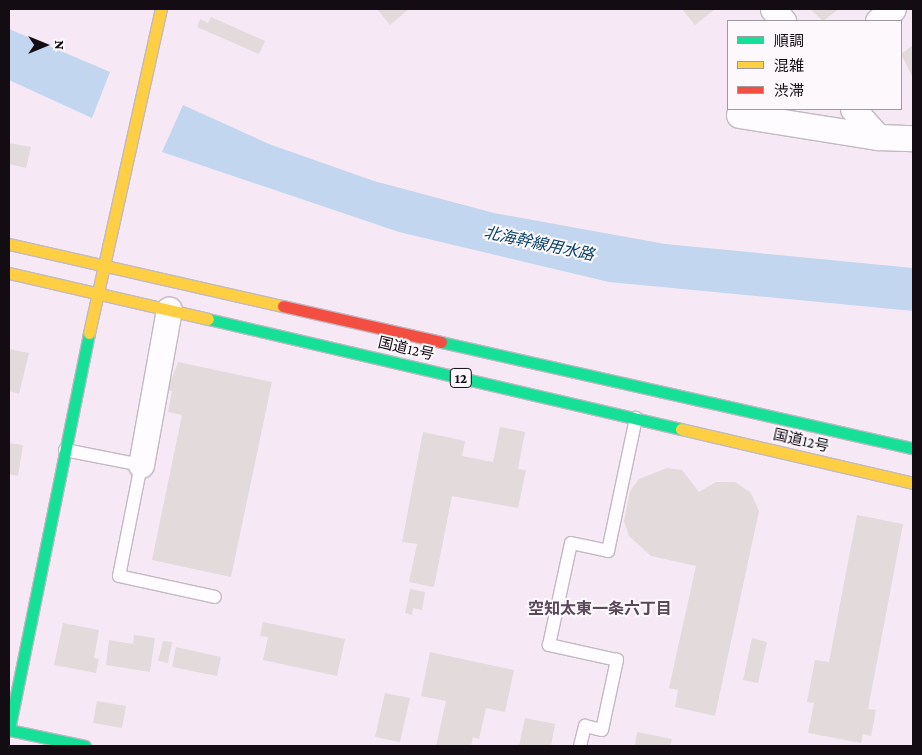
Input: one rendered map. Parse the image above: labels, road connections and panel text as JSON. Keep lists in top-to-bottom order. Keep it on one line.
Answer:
{"streets":{"main road":["国道12号","12"]},"districts":["空知太東一条六丁目"],"water":["北海幹線用水路"],"legend":["順調","混雑","渋滞"],"north":"right"}
